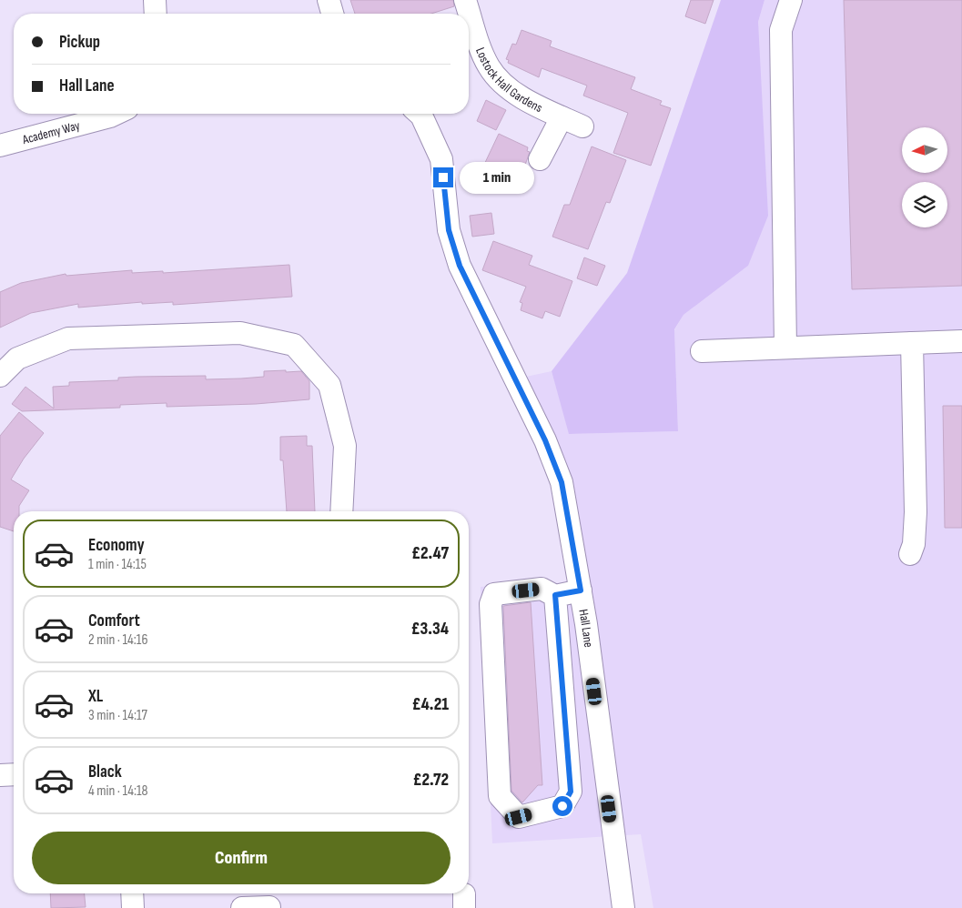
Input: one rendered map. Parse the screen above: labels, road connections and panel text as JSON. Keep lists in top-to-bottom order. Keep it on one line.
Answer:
{"streets":{"street":["Lostock Hall Gardens","Academy Way","Hall Lane"]},"north":"left","page":{"banner":["Pickup","Hall Lane"],"bubble":"1 min","list":[{"name":"Economy","note":"1 min · 14:15","value":"£2.47"},{"name":"Comfort","note":"2 min · 14:16","value":"£3.34"},{"name":"XL","note":"3 min · 14:17","value":"£4.21"},{"name":"Black","note":"4 min · 14:18","value":"£2.72"}],"buttons":"Confirm"}}
